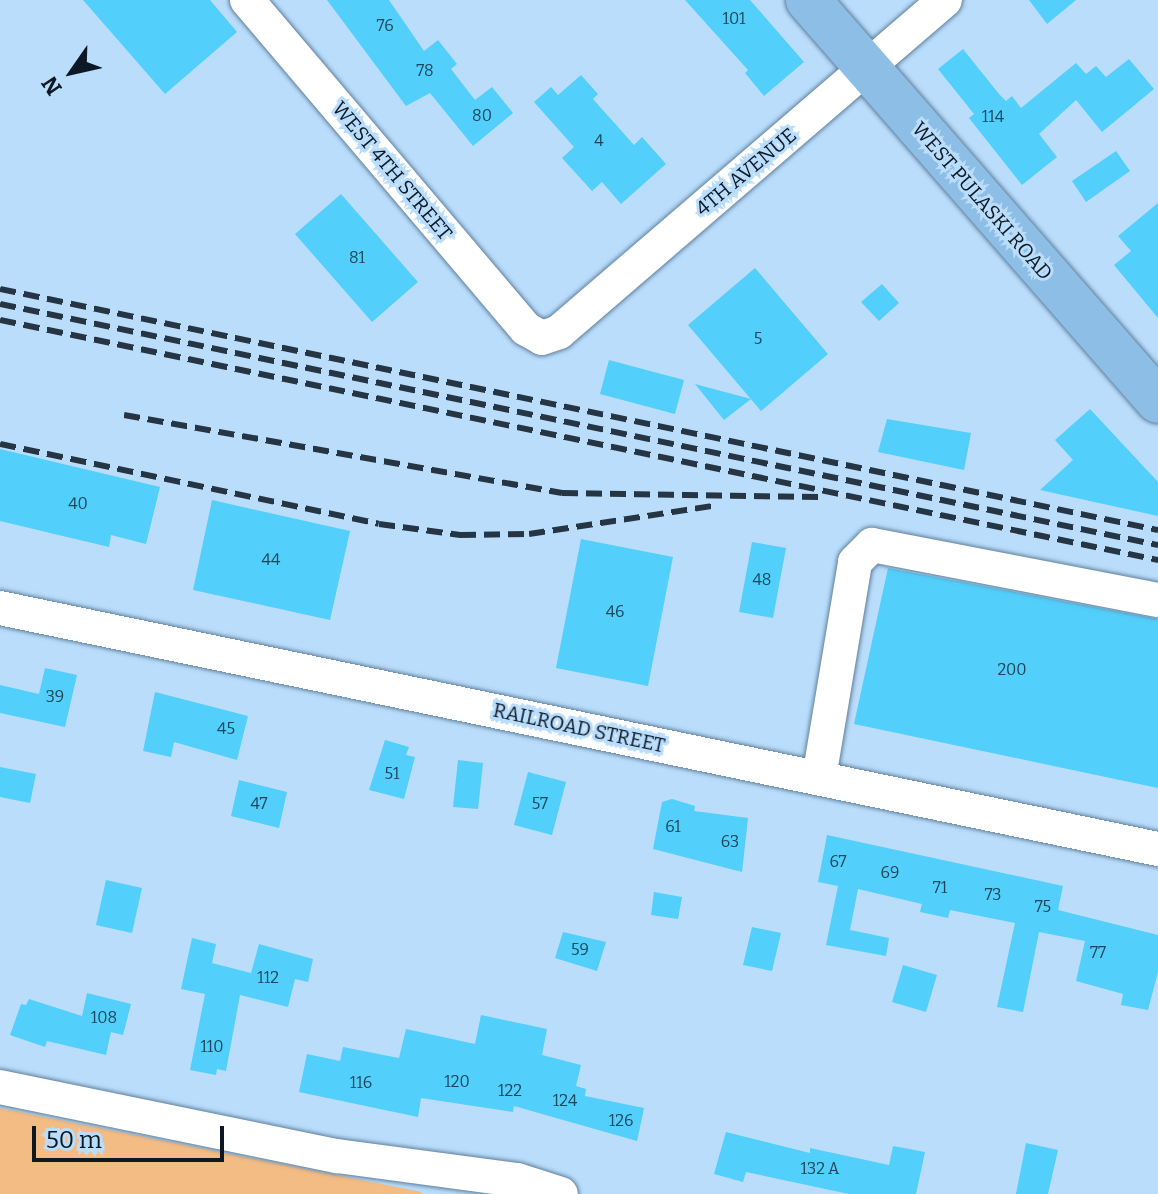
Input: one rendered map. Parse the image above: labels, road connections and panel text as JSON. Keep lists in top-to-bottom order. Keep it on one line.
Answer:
{"streets":{"main road":["WEST PULASKI ROAD"],"street":["WEST 4TH STREET","4TH AVENUE","RAILROAD STREET"]},"crossings":[["WEST 4TH STREET","4TH AVENUE"],["4TH AVENUE","WEST PULASKI ROAD"]],"house_numbers":["101","76","78","80","114","4","81","5","40","44","48","46","200","39","45","51","47","57","61","63","67","69","71","73","75","59","77","112","108","110","120","116","122","124","126","132 A"],"scale_bar":"50 m","north":"bottom left"}
